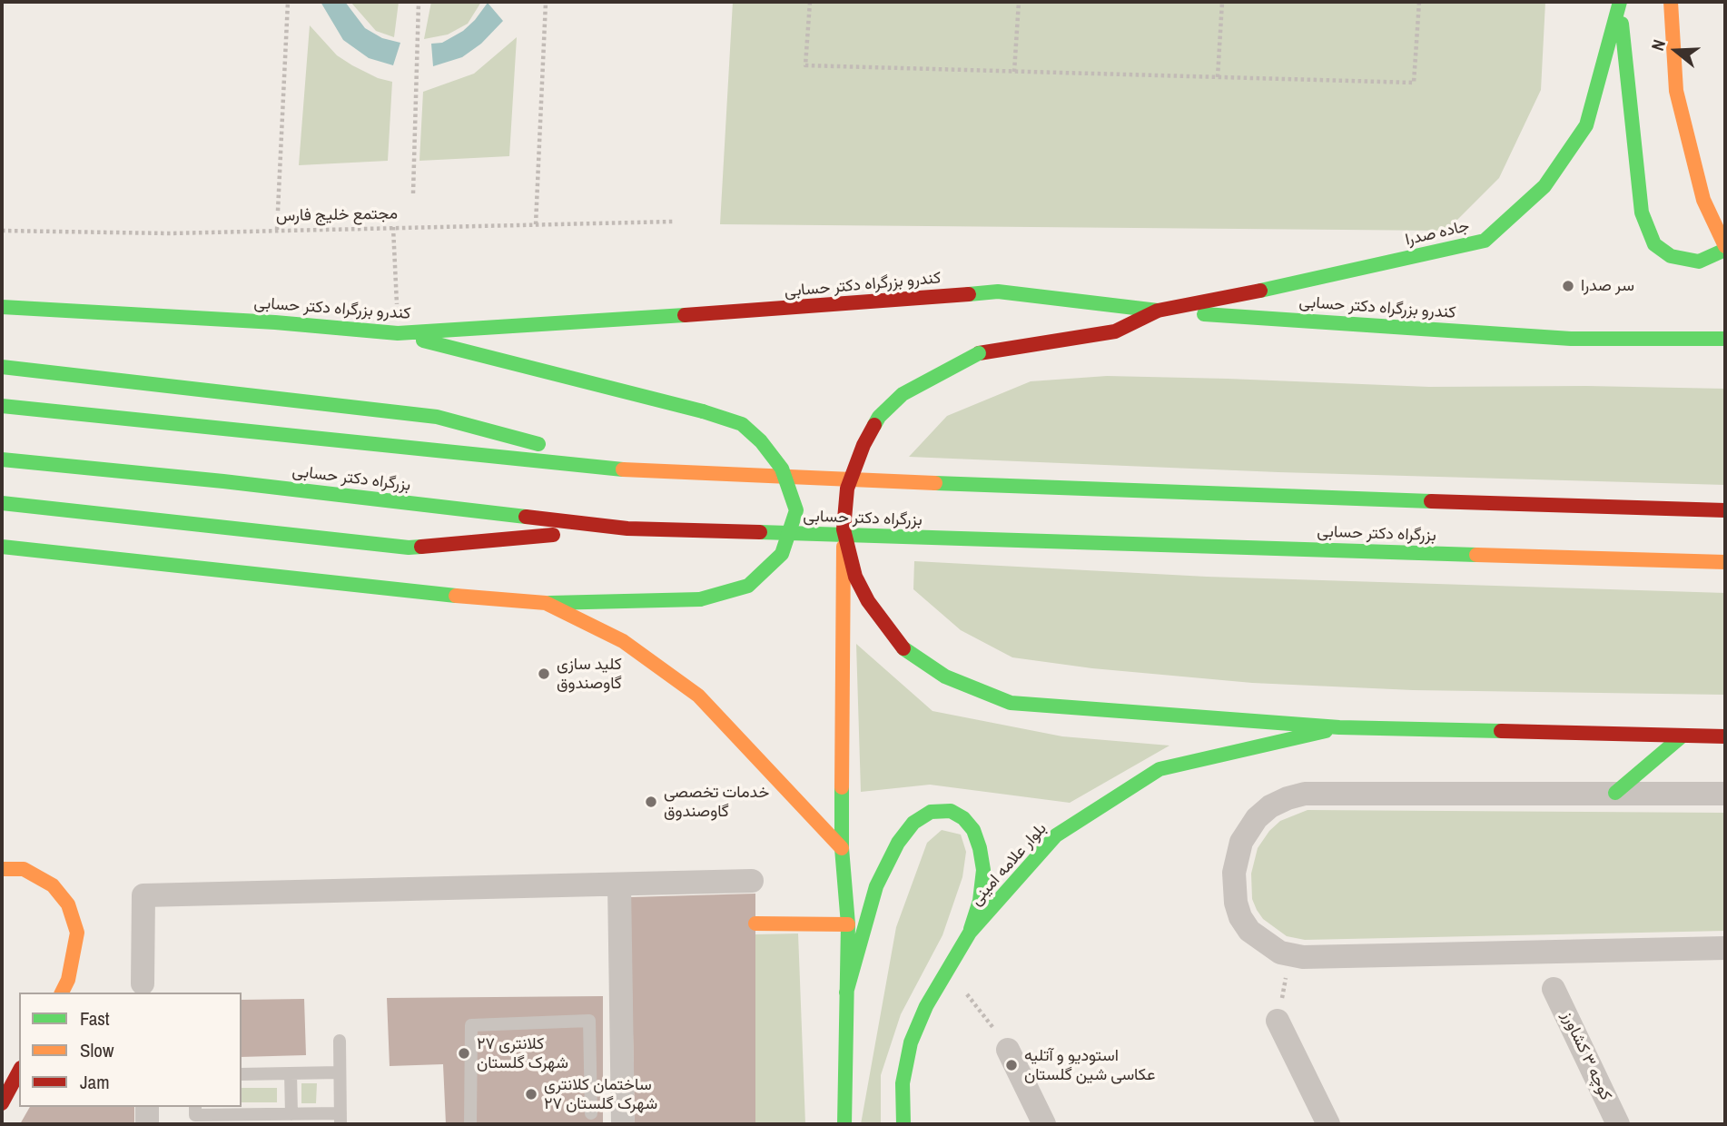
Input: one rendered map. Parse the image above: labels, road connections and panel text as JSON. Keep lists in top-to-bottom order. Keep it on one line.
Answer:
{"streets":{"main road":["جاده صدرا","کندرو بزرگراه دکتر حسابی","بزرگراه دکتر حسابی","بلوار علامه امینی"],"street":["کوچه ۳ کشاورز"],"path":["مجتمع خلیج فارس"]},"crossings":[["جاده صدرا","کندرو بزرگراه دکتر حسابی"]],"places":["سر صدرا","کلید سازی گاوصندوق","خدمات تخصصی گاوصندوق","کلانتری ۲۷ شهرک گلستان","استودیو و آتلیه عکاسی شین گلستان","ساختمان کلانتری ۲۷ شهرک گلستان"],"legend":["Fast","Slow","Jam"],"north":"left"}
